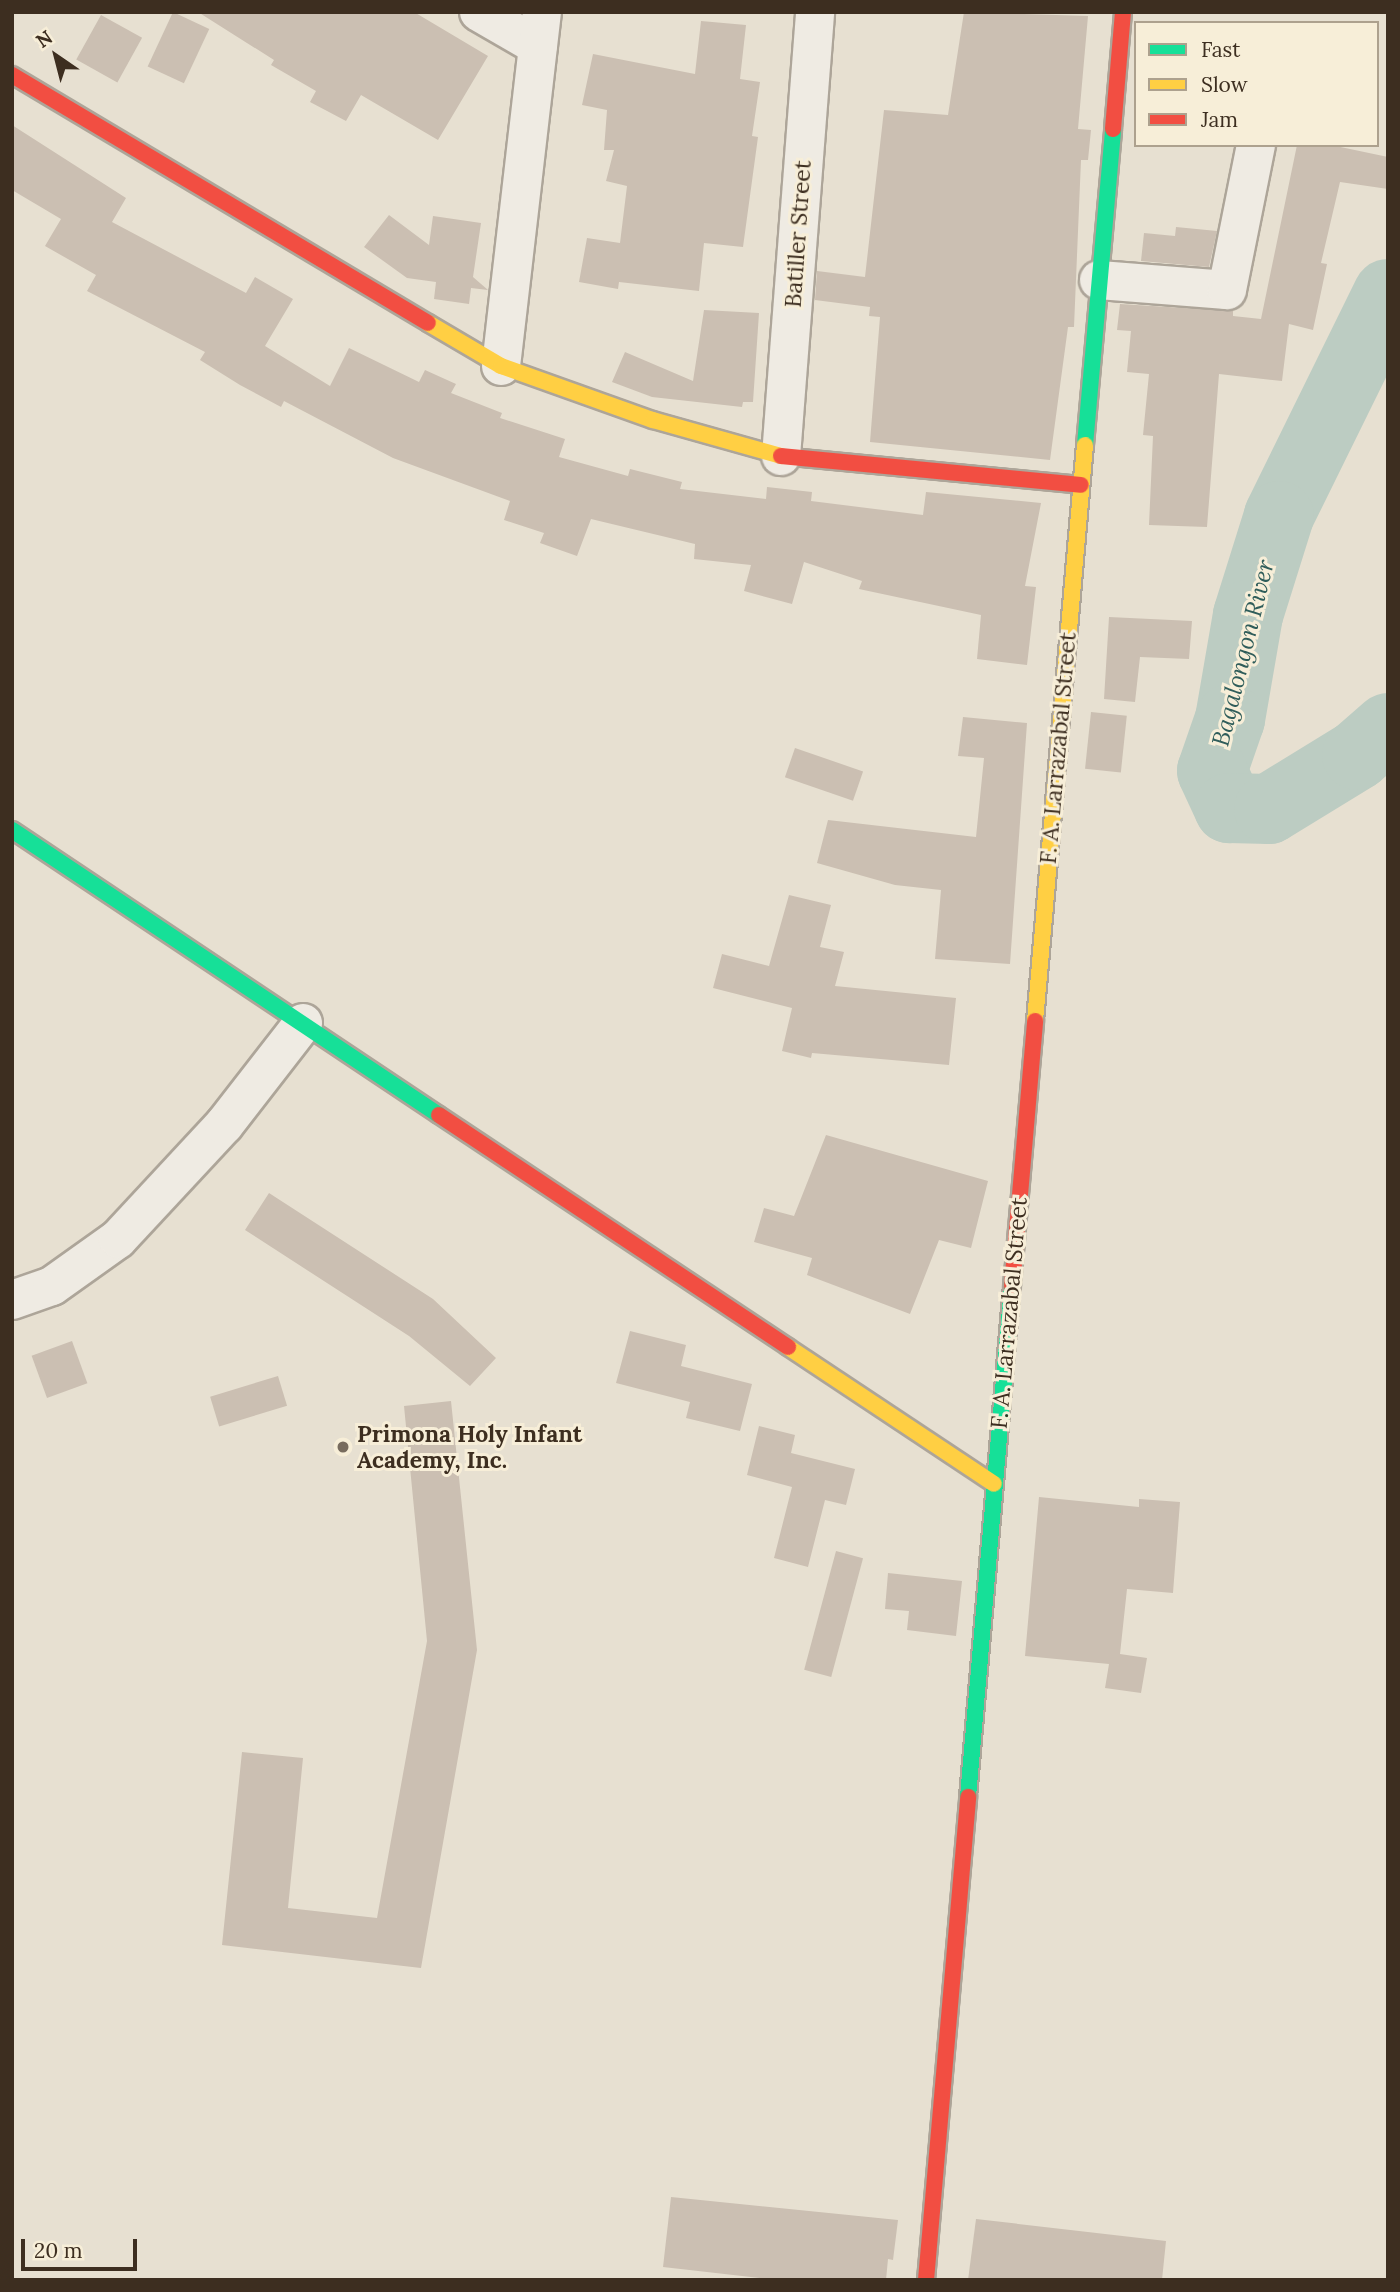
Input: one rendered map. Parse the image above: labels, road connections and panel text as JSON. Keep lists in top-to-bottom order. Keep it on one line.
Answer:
{"streets":{"street":["Batiller Street","F. A. Larrazabal Street"]},"water":["Bagalongon River"],"places":["Primona Holy Infant Academy, Inc."],"legend":["Fast","Slow","Jam"],"scale_bar":"20 m","north":"top left"}
